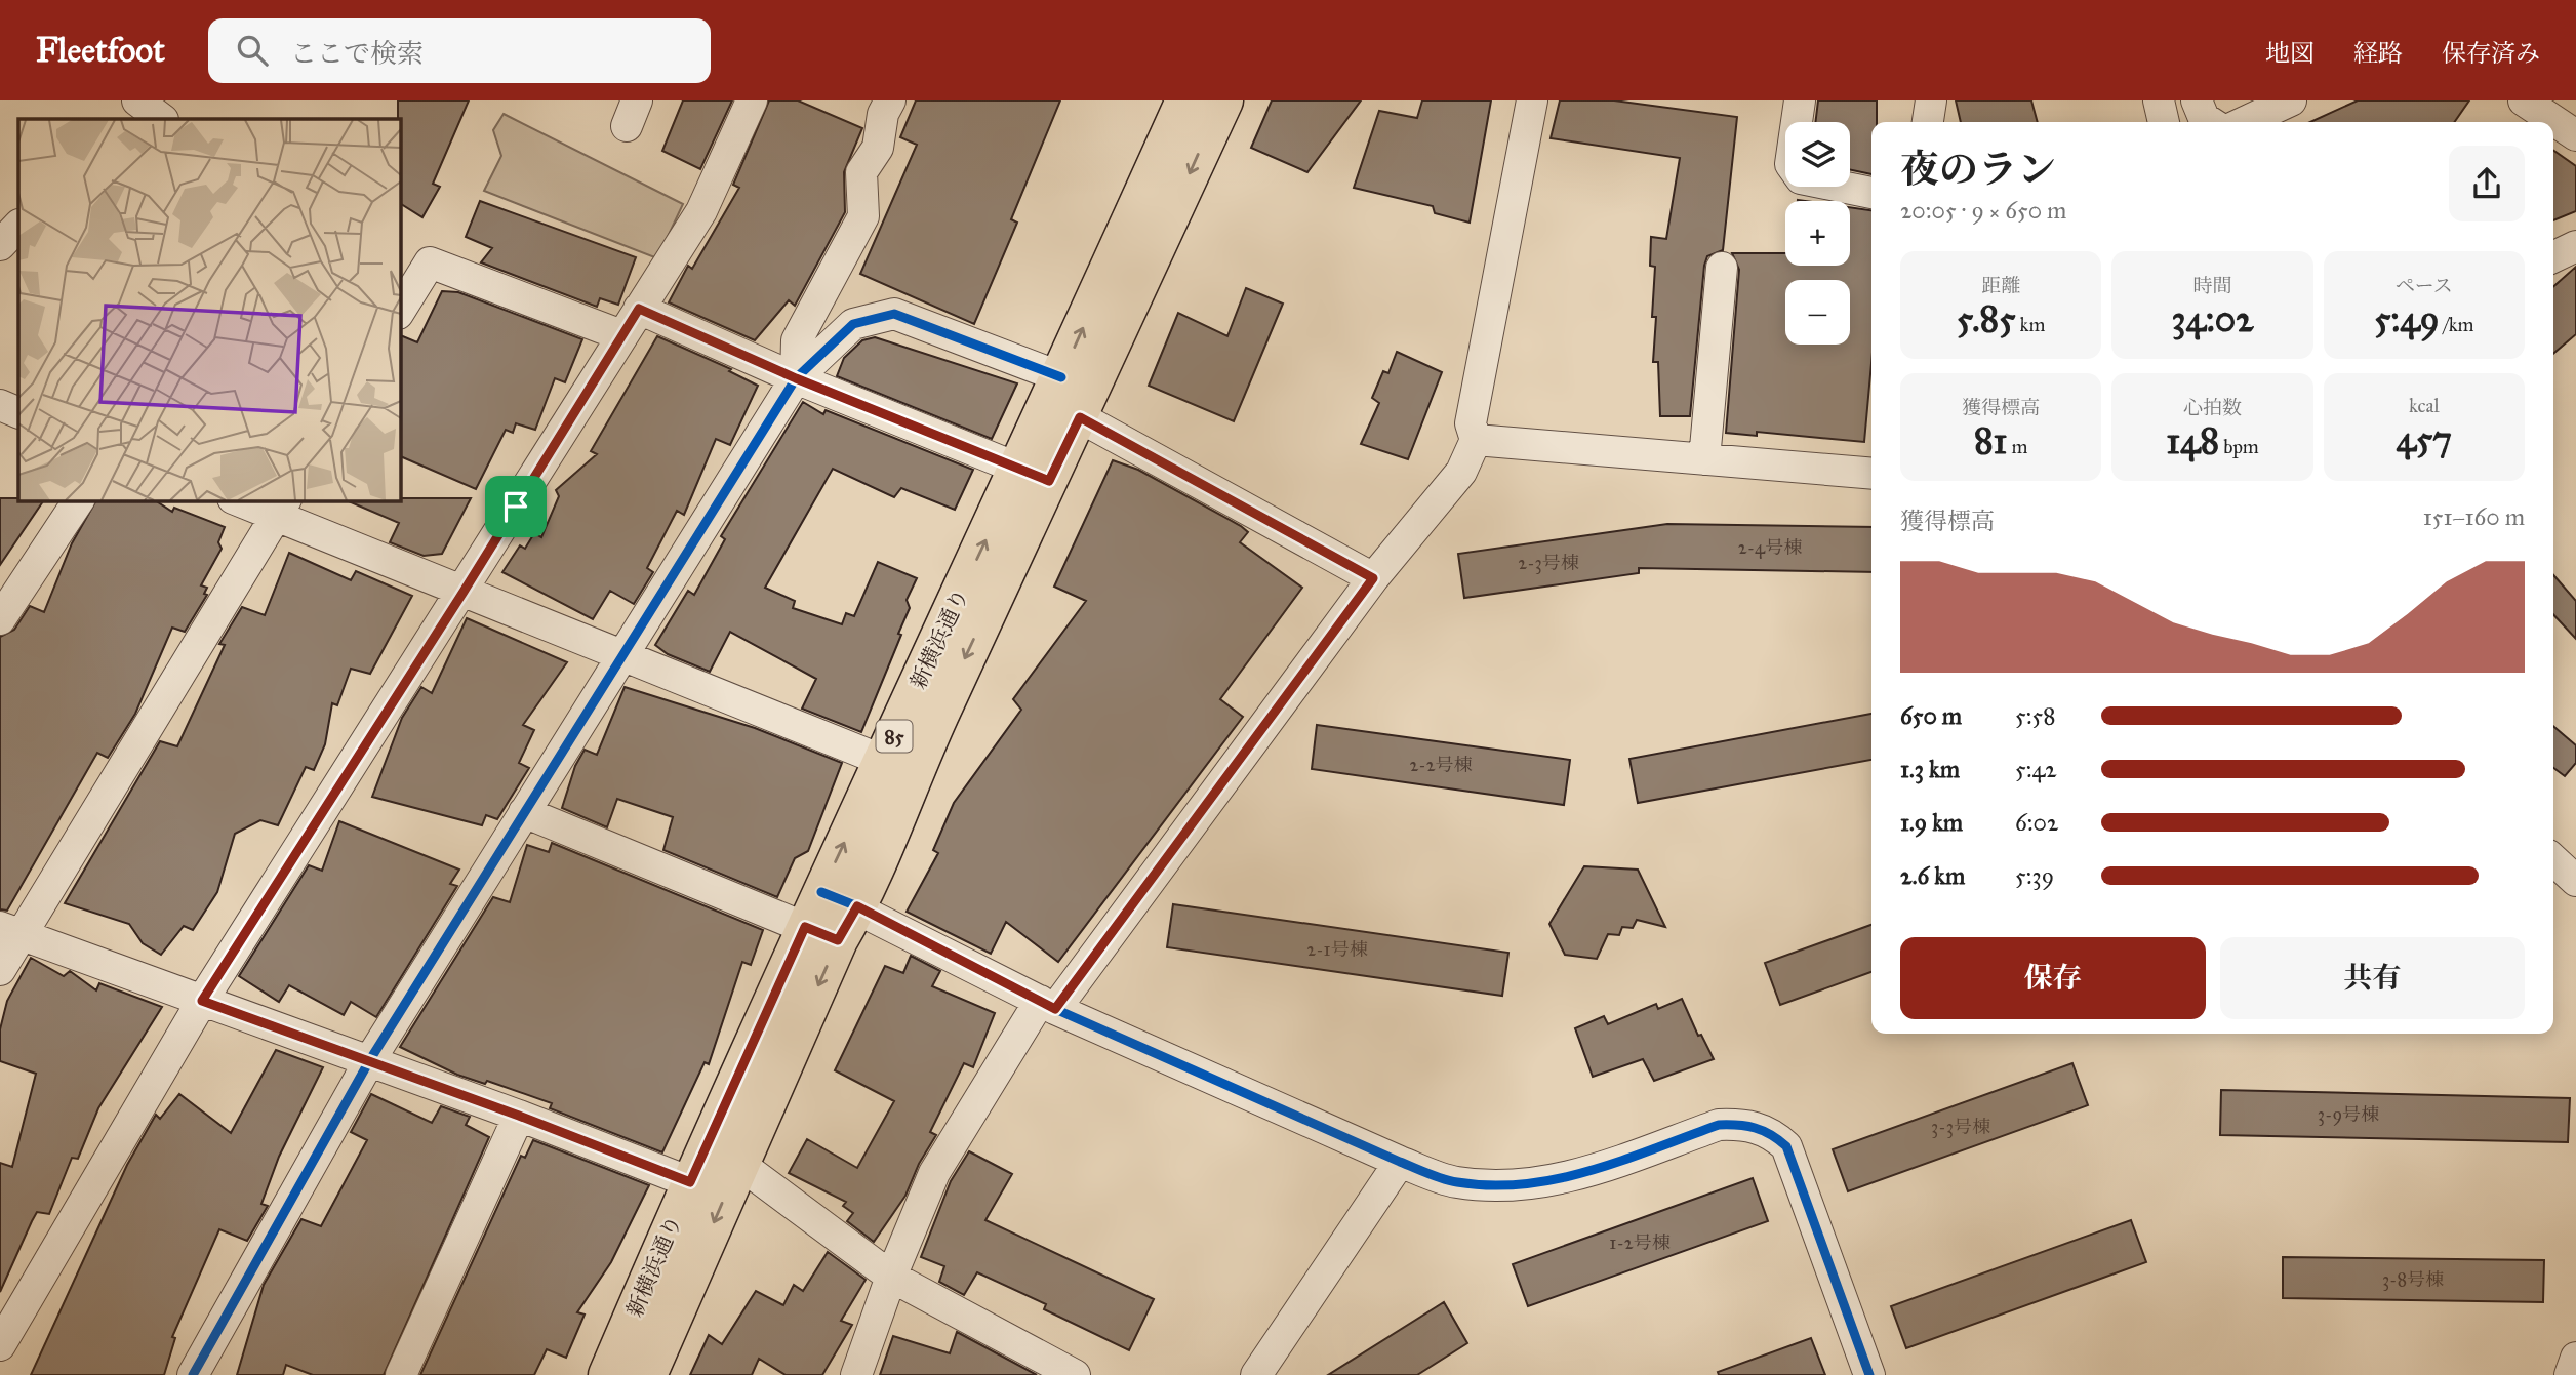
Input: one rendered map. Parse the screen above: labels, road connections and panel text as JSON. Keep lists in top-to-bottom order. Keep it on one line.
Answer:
{"streets":{"main road":["新横浜通り","85"]},"house_numbers":["2-4号棟","2-3号棟","2-2号棟","2-1号棟","3-9号棟","3-3号棟","1-2号棟","3-8号棟"],"page":{"header":"Fleetfoot","search":"ここで検索","nav":["地図","経路","保存済み"],"map_buttons":["+","−"],"heading":["夜のラン","20:05 · 9 × 650 m"],"stats":[["距離","5.85 km"],["時間","34:02"],["ペース","5:49 /km"],["獲得標高","81 m"],["心拍数","148 bpm"],["kcal","457"]],"chart":["獲得標高","151–160 m"],"list":[{"name":"650 m","note":"5:58"},{"name":"1.3 km","note":"5:42"},{"name":"1.9 km","note":"6:02"},{"name":"2.6 km","note":"5:39"}],"buttons":["保存","共有"]}}
